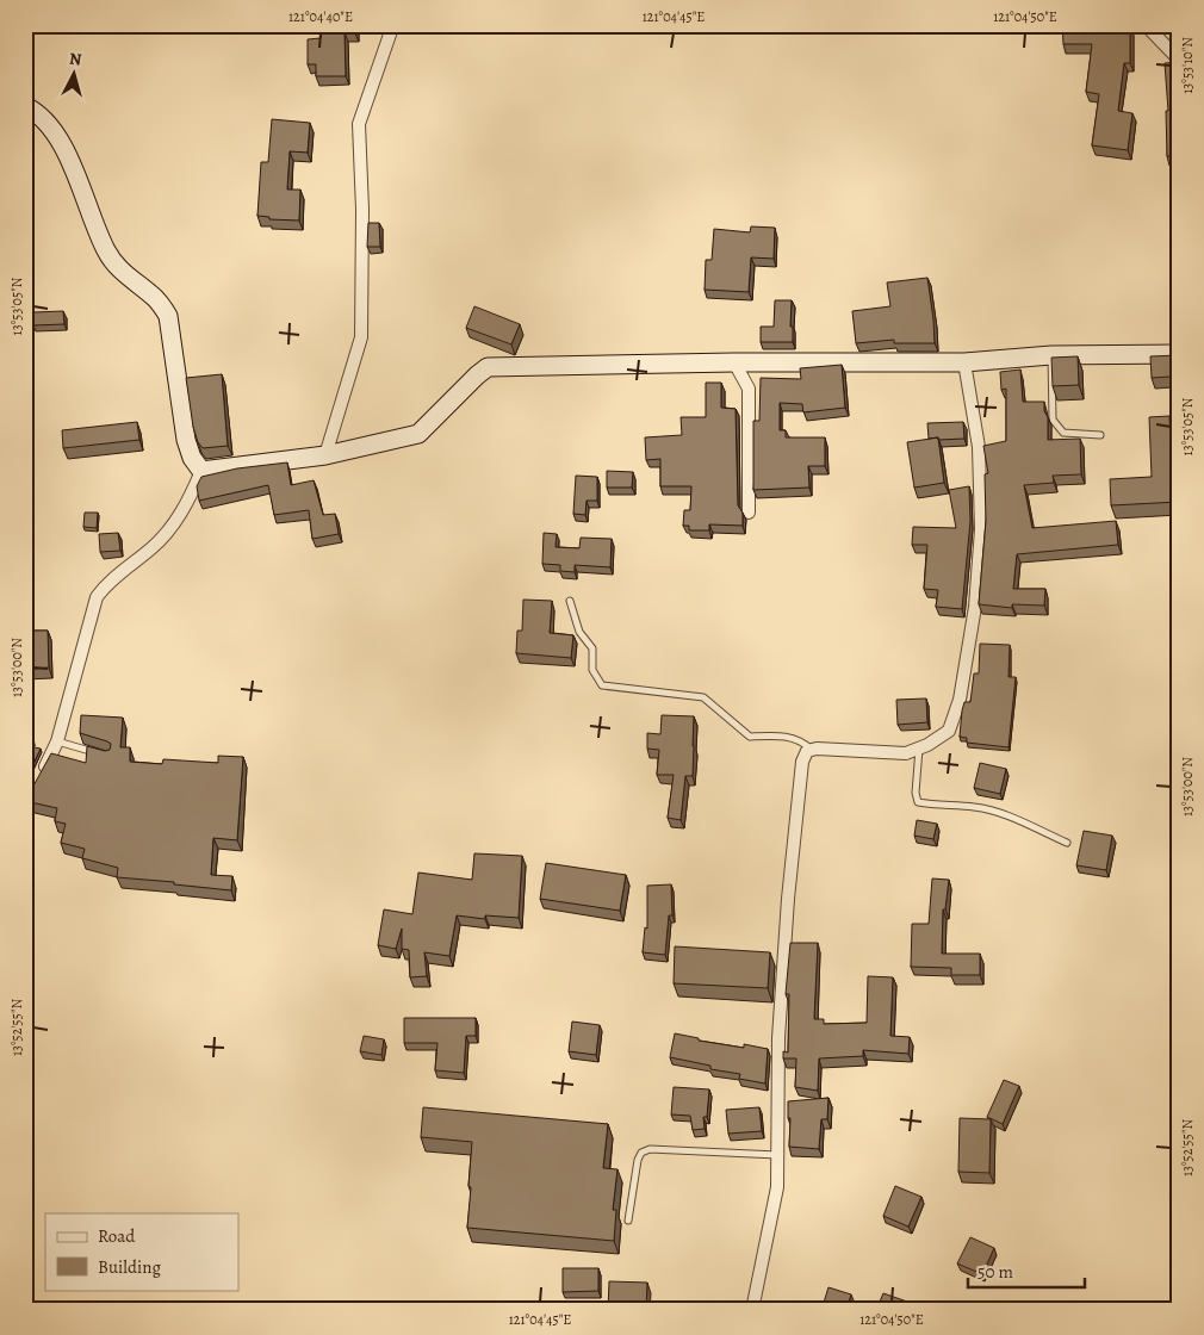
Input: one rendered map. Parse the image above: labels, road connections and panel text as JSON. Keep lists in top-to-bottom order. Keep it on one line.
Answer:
{"legend":["Road","Building"],"scale_bar":"50 m","north":"top","coordinates":["121°04'40\"E","121°04'45\"E","121°04'50\"E","13°53'10\"N","13°53'05\"N","13°53'00\"N","13°52'55\"N"]}
